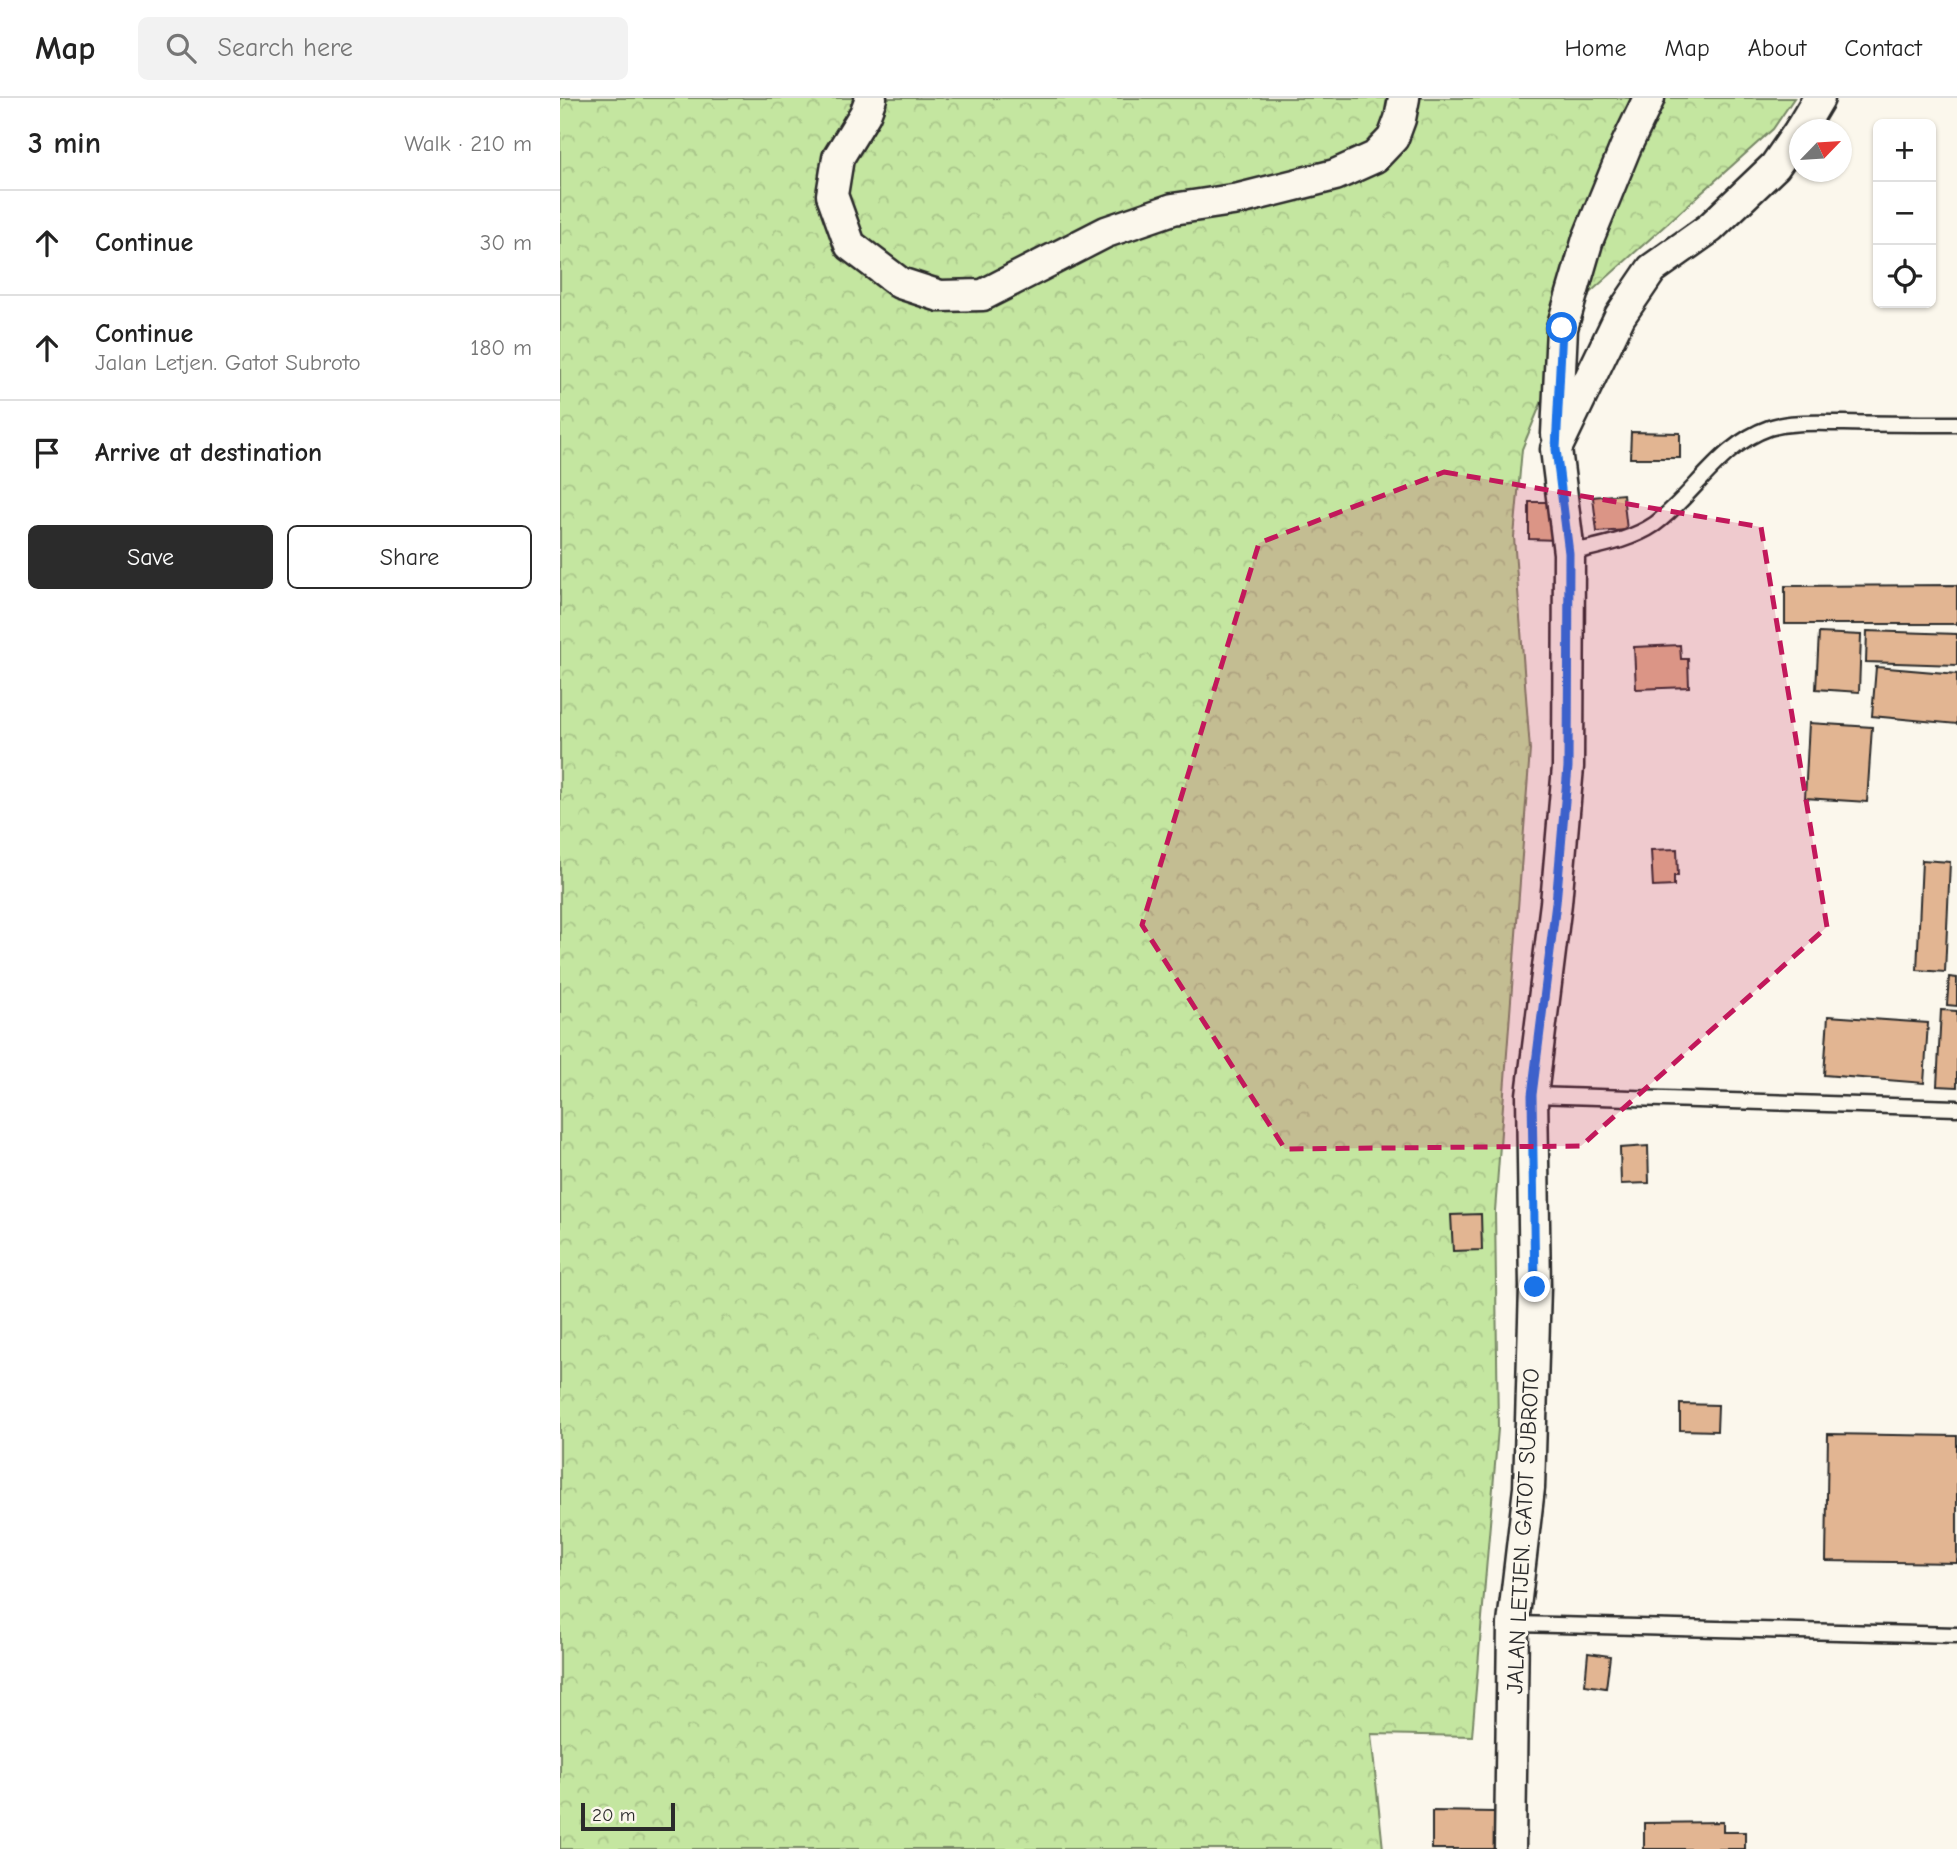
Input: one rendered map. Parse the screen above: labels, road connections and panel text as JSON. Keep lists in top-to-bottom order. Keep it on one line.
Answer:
{"streets":{"street":["JALAN LETJEN. GATOT SUBROTO"]},"scale_bar":"20 m","north":"top right","page":{"header":"Map","search":"Search here","nav":["Home","Map","About","Contact"],"heading":["3 min","Walk · 210 m"],"map_buttons":["+","−"],"list":[["Continue","30 m"],["Continue","Jalan Letjen. Gatot Subroto","180 m"],"Arrive at destination"],"buttons":["Save","Share"],"scale":"20 m"}}
